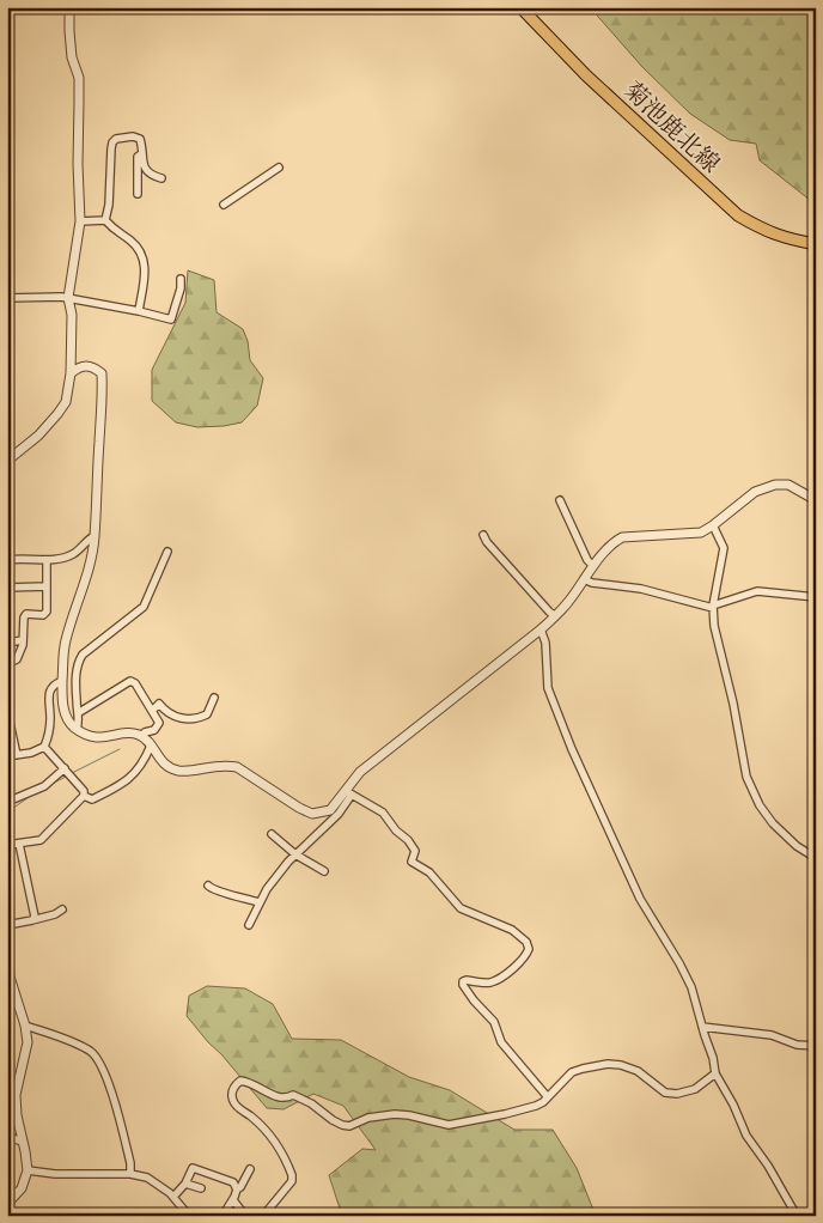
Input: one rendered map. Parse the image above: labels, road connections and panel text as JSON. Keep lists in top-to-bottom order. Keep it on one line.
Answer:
{"streets":{"main road":["菊池鹿北線"]}}
